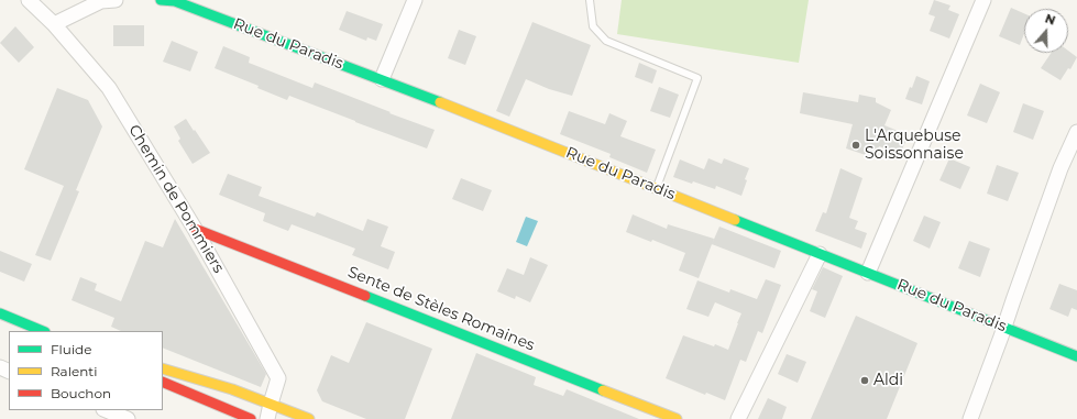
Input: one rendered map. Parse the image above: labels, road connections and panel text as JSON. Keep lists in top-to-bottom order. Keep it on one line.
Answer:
{"streets":{"street":["Rue du Paradis","Chemin de Pommiers","Sente de Stèles Romaines"]},"crossings":[["Chemin de Pommiers","Sente de Stèles Romaines"]],"places":["L'Arquebuse Soissonnaise","Aldi"],"legend":["Fluide","Ralenti","Bouchon"],"north":"top"}
